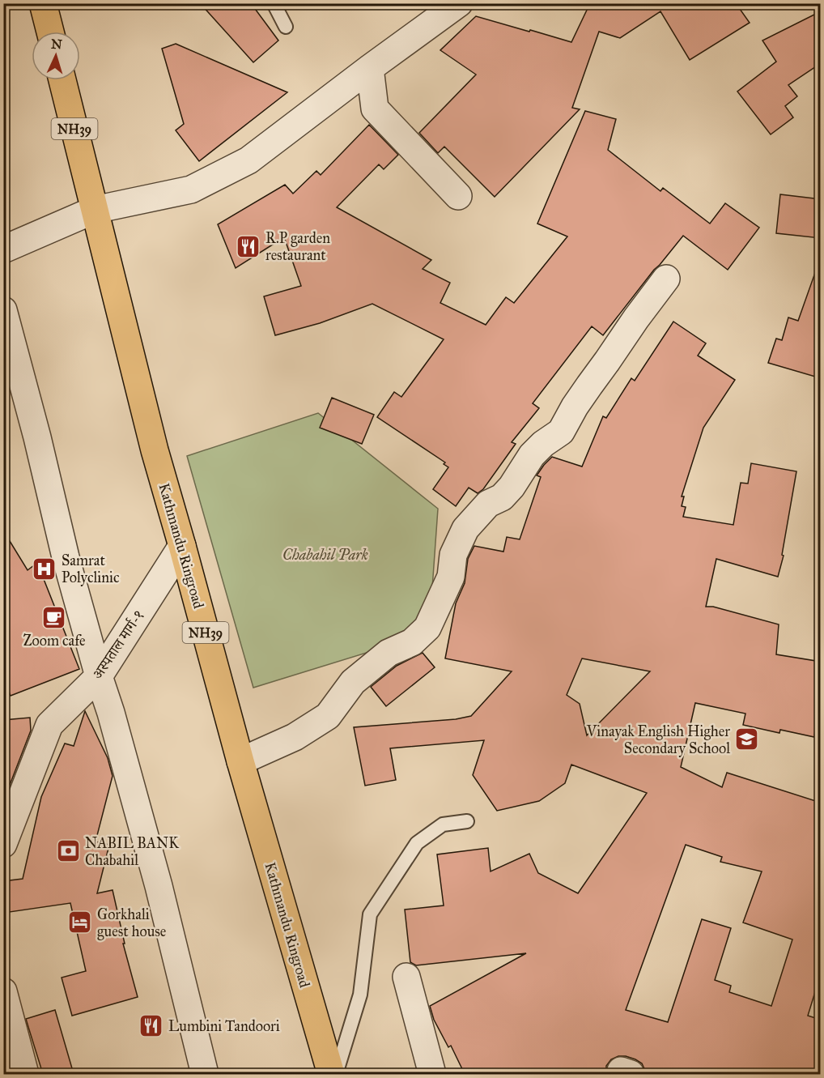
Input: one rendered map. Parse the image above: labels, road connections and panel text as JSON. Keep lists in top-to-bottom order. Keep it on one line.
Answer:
{"streets":{"highway":["NH39","Kathmandu Ringroad"],"street":["अस्पताल मार्ग-१"]},"crossings":[["Kathmandu Ringroad","अस्पताल मार्ग-१"]],"parks":["Chabahil Park"],"places":{"restaurant":["R.P garden restaurant","Lumbini Tandoori"],"hospital":["Samrat Polyclinic"],"cafe":["Zoom cafe"],"school or university":["Vinayak English Higher Secondary School"],"bank":["NABIL BANK Chabahil"],"hotel":["Gorkhali guest house"]},"north":"top"}
